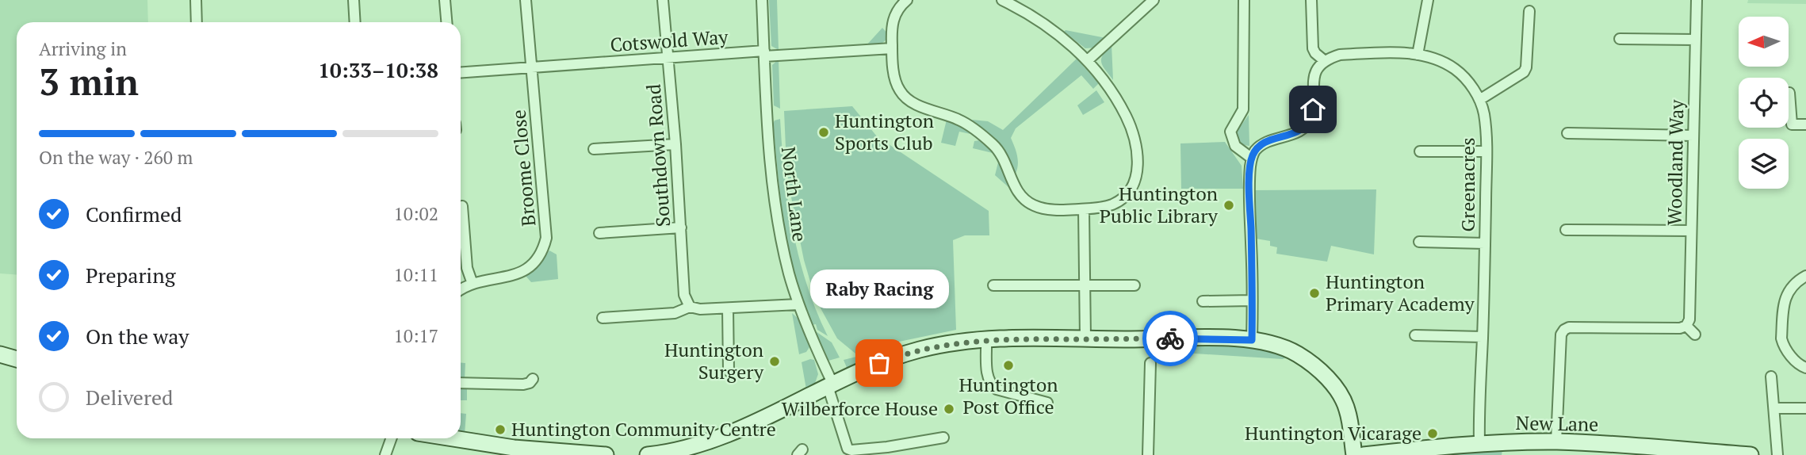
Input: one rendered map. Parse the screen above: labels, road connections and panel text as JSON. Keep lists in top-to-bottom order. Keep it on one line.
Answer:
{"streets":{"street":["Cotswold Way","Southdown Road","Woodland Way","Broome Close","Greenacres","North Lane","New Lane"]},"crossings":[["Cotswold Way","Southdown Road"],["Cotswold Way","Broome Close"],["Cotswold Way","North Lane"],["Greenacres","New Lane"]],"places":["Huntington Sports Club","Huntington Public Library","Huntington Primary Academy","Huntington Surgery","Raby Racing","Huntington Post Office","Wilberforce House","Huntington Community Centre","Huntington Vicarage"],"north":"left","page":{"heading":["3 min","Arriving in","10:33–10:38"],"bar":"On the way · 260 m","list":[["Confirmed","10:02"],["Preparing","10:11"],["On the way","10:17"],"Delivered"],"bubble":"Raby Racing"}}
